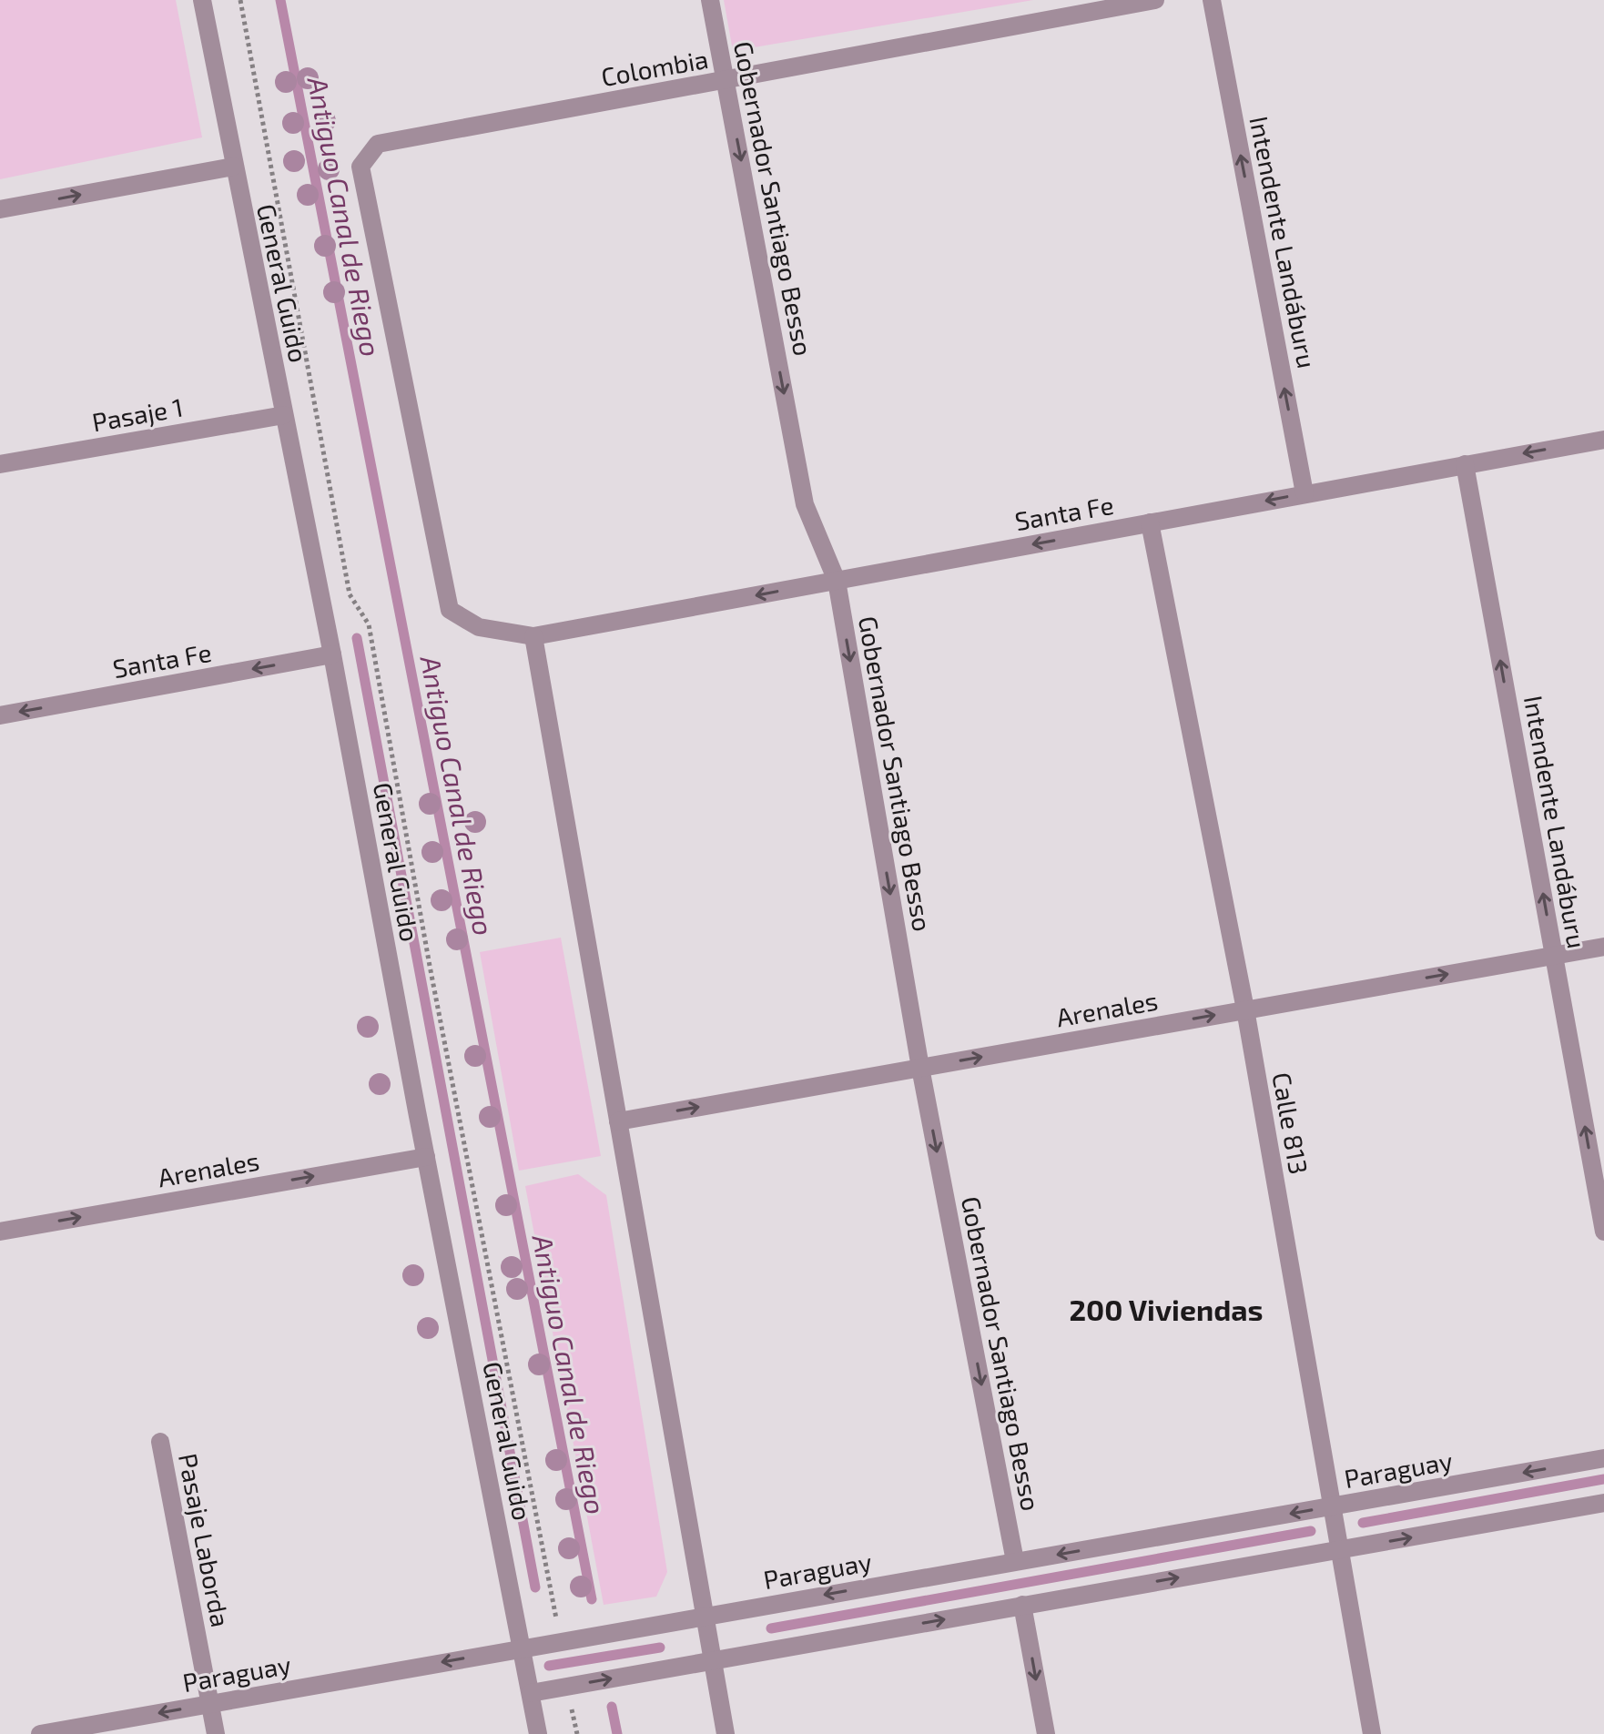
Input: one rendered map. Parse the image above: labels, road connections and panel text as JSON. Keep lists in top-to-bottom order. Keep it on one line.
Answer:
{"streets":{"street":["Colombia","Gobernador Santiago Besso","Intendente Landáburu","General Guido","Pasaje 1","Santa Fe","Arenales","Calle 813","Paraguay","Pasaje Laborda"]},"crossings":[["Colombia","Gobernador Santiago Besso"],["Colombia","Santa Fe"],["Gobernador Santiago Besso","Santa Fe"],["Gobernador Santiago Besso","Arenales"],["Gobernador Santiago Besso","Paraguay"],["Intendente Landáburu","Santa Fe"],["Intendente Landáburu","Arenales"],["General Guido","Pasaje 1"],["General Guido","Santa Fe"],["General Guido","Arenales"],["General Guido","Paraguay"],["Santa Fe","Calle 813"],["Arenales","Calle 813"],["Calle 813","Paraguay"],["Paraguay","Pasaje Laborda"]],"one_way":["Gobernador Santiago Besso","Intendente Landáburu","Santa Fe","Arenales"],"districts":["200 Viviendas"],"water":["Antiguo Canal de Riego"]}
